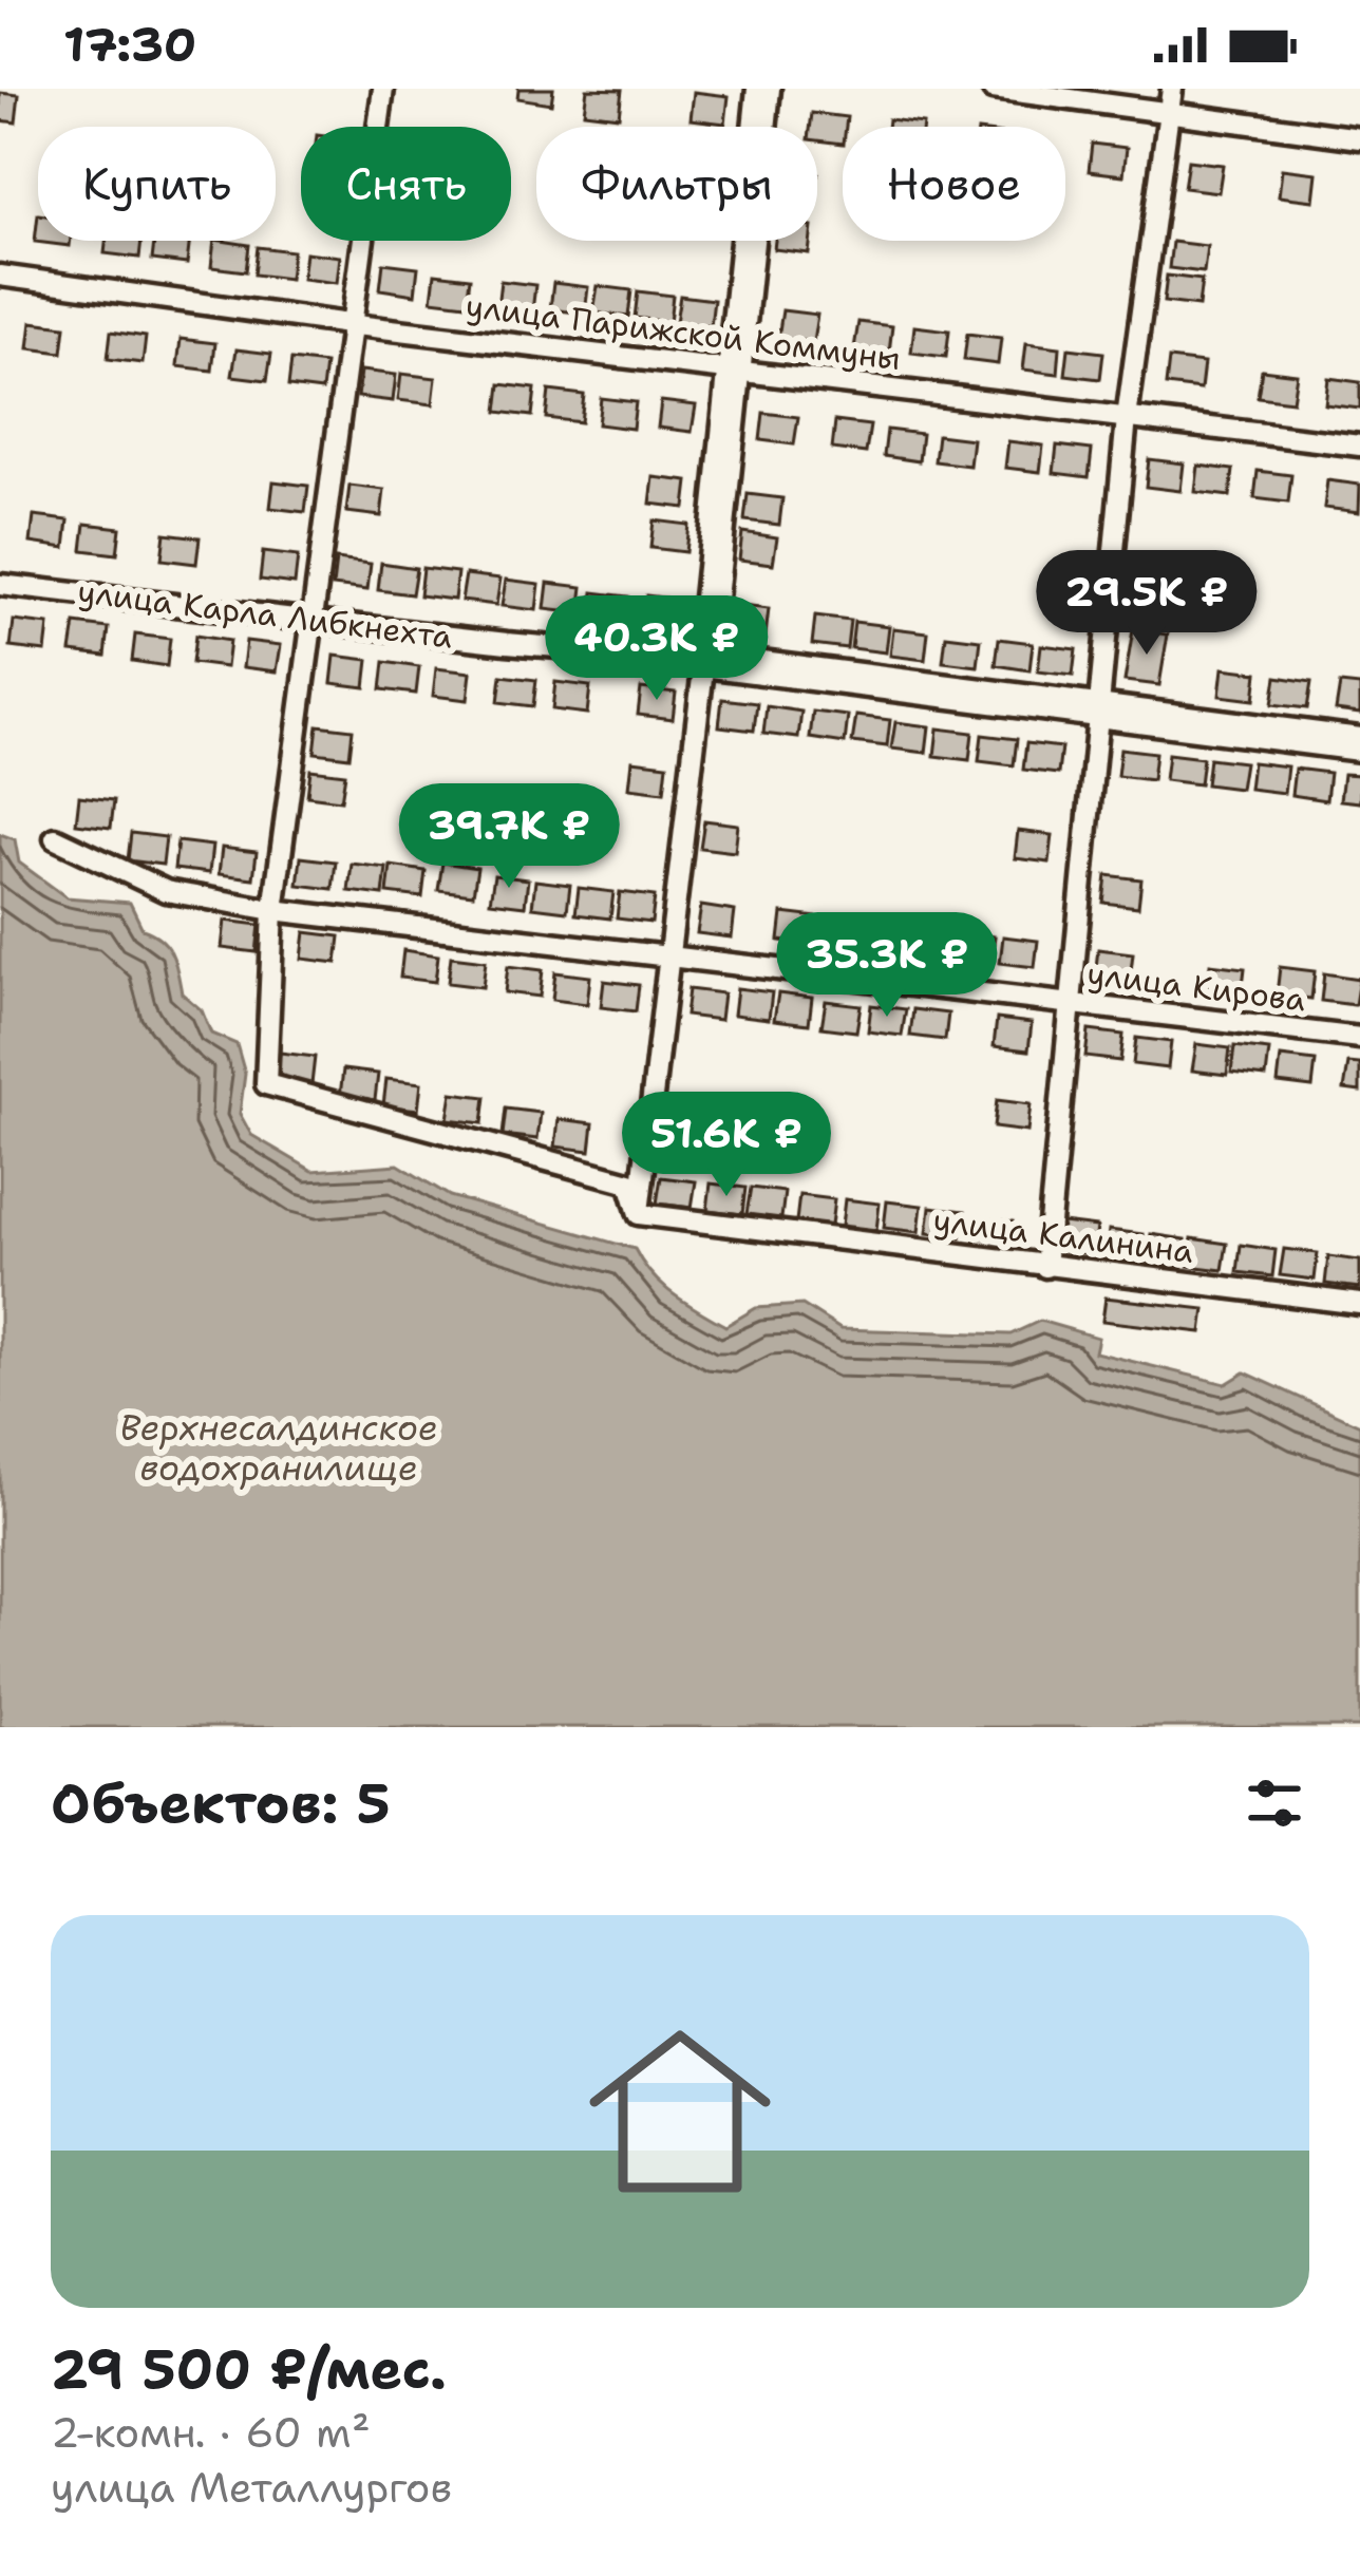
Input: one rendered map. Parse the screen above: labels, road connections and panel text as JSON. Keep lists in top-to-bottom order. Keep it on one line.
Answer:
{"streets":{"main road":["улица Карла Либкнехта"],"street":["улица Парижской Коммуны","улица Кирова","улица Калинина"]},"water":["Верхнесалдинское водохранилище"],"page":{"status":"17:30","chip":["Купить","Снять","Фильтры","Новое"],"price":["29.5K ₽","40.3K ₽","39.7K ₽","35.3K ₽","51.6K ₽"],"heading":"Объектов: 5","list":[{"name":"29 500 ₽/мес.","note":"2-комн. · 60 m² · улица Металлургов"}]}}
